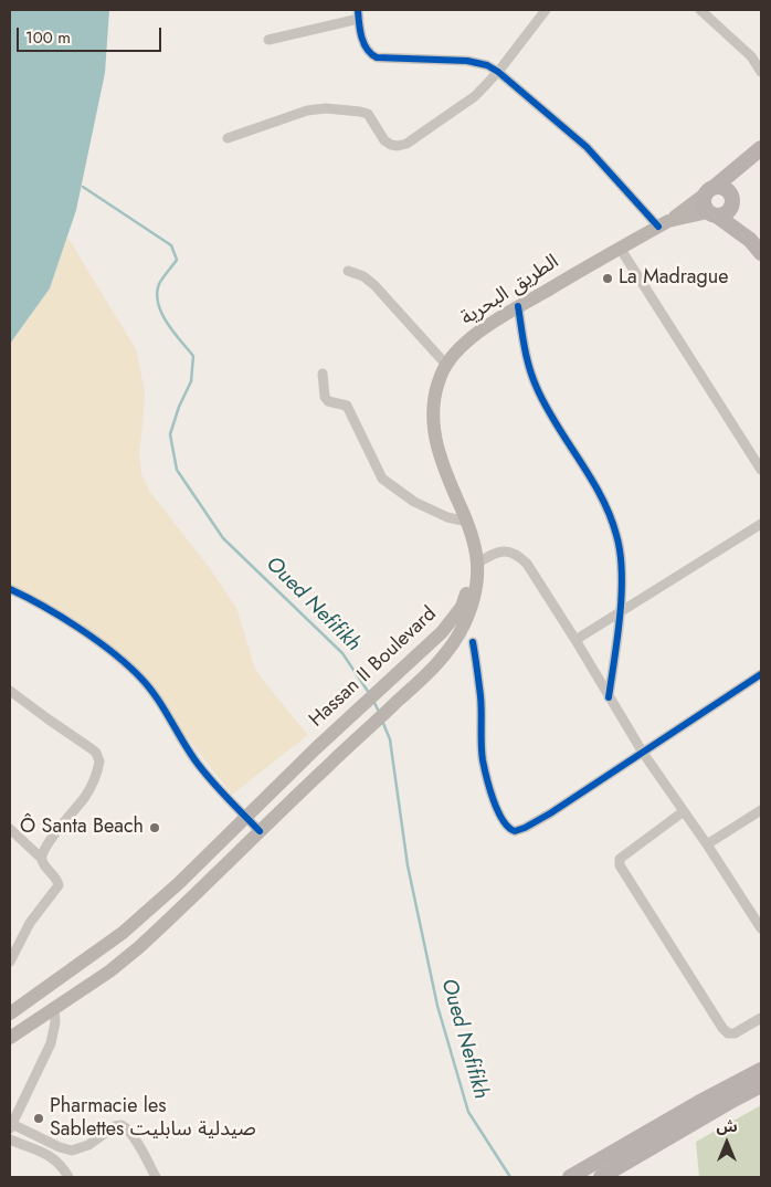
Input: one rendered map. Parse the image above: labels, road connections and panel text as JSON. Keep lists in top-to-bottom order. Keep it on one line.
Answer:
{"streets":{"main road":["الطريق البحرية","Hassan II Boulevard"]},"crossings":[["الطريق البحرية","Hassan II Boulevard"]],"water":["Oued Nefifikh"],"places":["La Madrague","Ô Santa Beach","Pharmacie les Sablettes صيدلية سابليت"],"scale_bar":"100 m","north":"top"}
